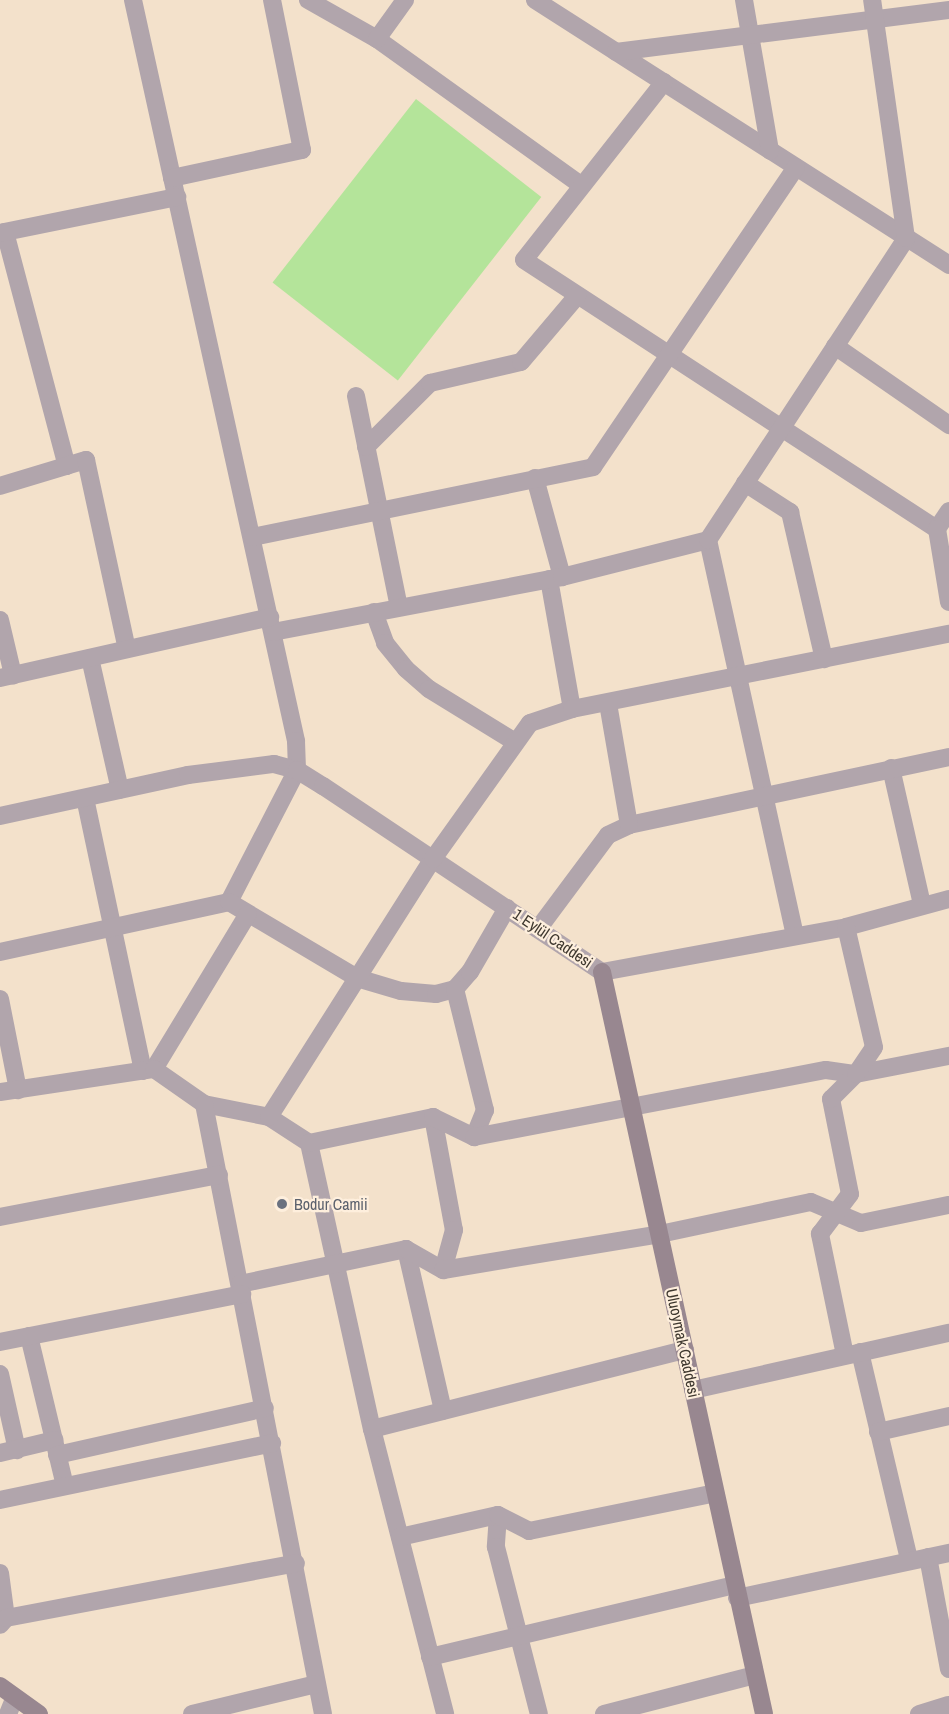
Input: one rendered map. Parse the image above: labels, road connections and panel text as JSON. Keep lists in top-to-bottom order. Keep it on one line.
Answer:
{"streets":{"street":["1 Eylül Caddesi","Uluoymak Caddesi"]},"crossings":[["1 Eylül Caddesi","Uluoymak Caddesi"]],"places":["Bodur Camii"]}
